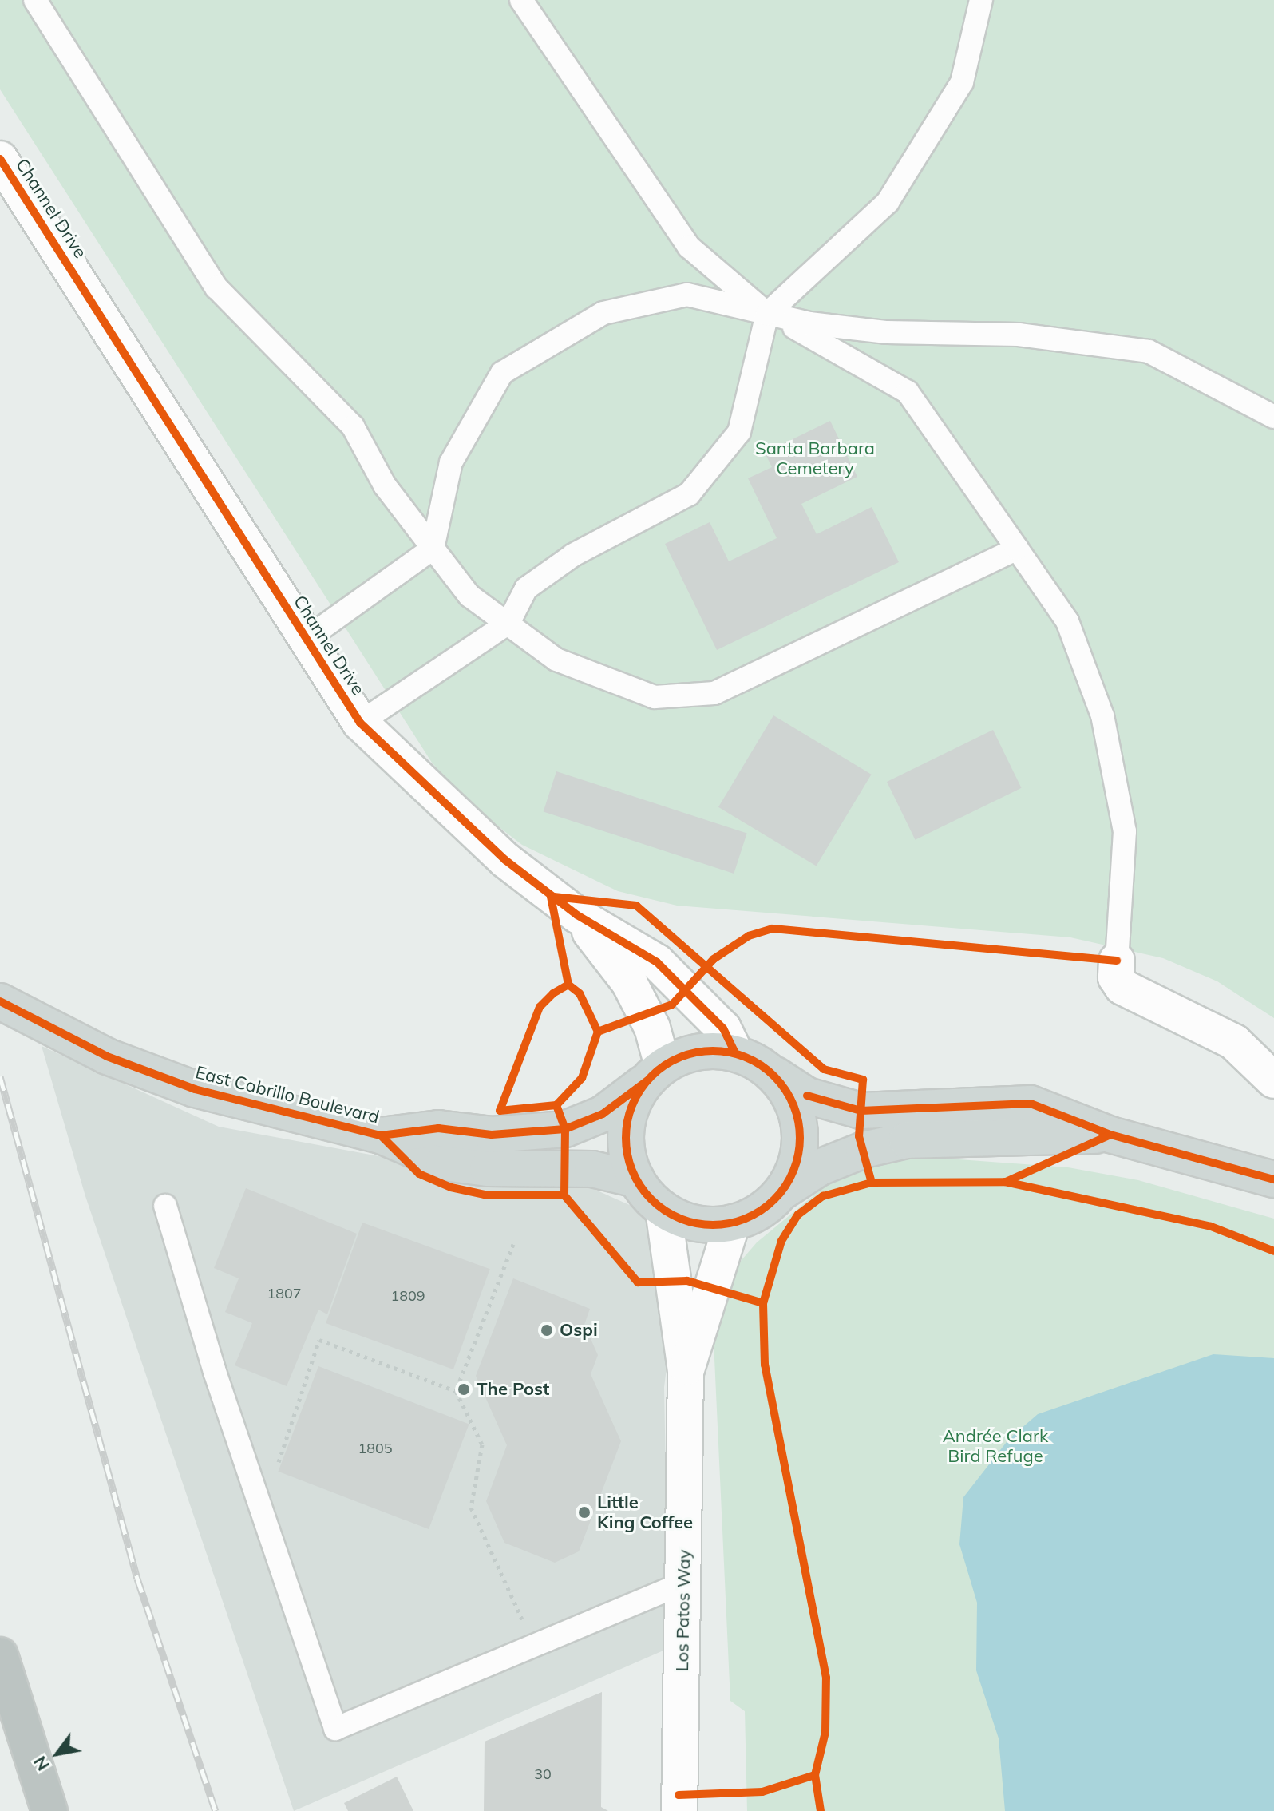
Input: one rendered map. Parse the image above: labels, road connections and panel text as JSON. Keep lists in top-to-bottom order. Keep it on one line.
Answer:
{"streets":{"main road":["East Cabrillo Boulevard"],"street":["Channel Drive","Los Patos Way"]},"crossings":[["Channel Drive","East Cabrillo Boulevard"],["Channel Drive","Los Patos Way"],["East Cabrillo Boulevard","Los Patos Way"]],"parks":["Santa Barbara Cemetery","Andrée Clark Bird Refuge"],"places":["Ospi","The Post","Little King Coffee"],"house_numbers":["1807","1809","1805","30"],"north":"bottom left"}
